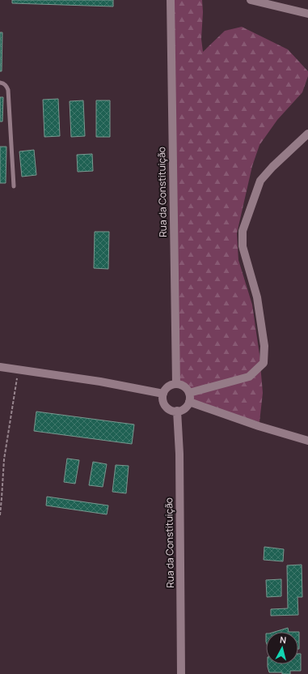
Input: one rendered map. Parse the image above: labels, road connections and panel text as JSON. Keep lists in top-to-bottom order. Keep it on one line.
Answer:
{"streets":{"street":["Rua da Constituição"]},"north":"top"}
